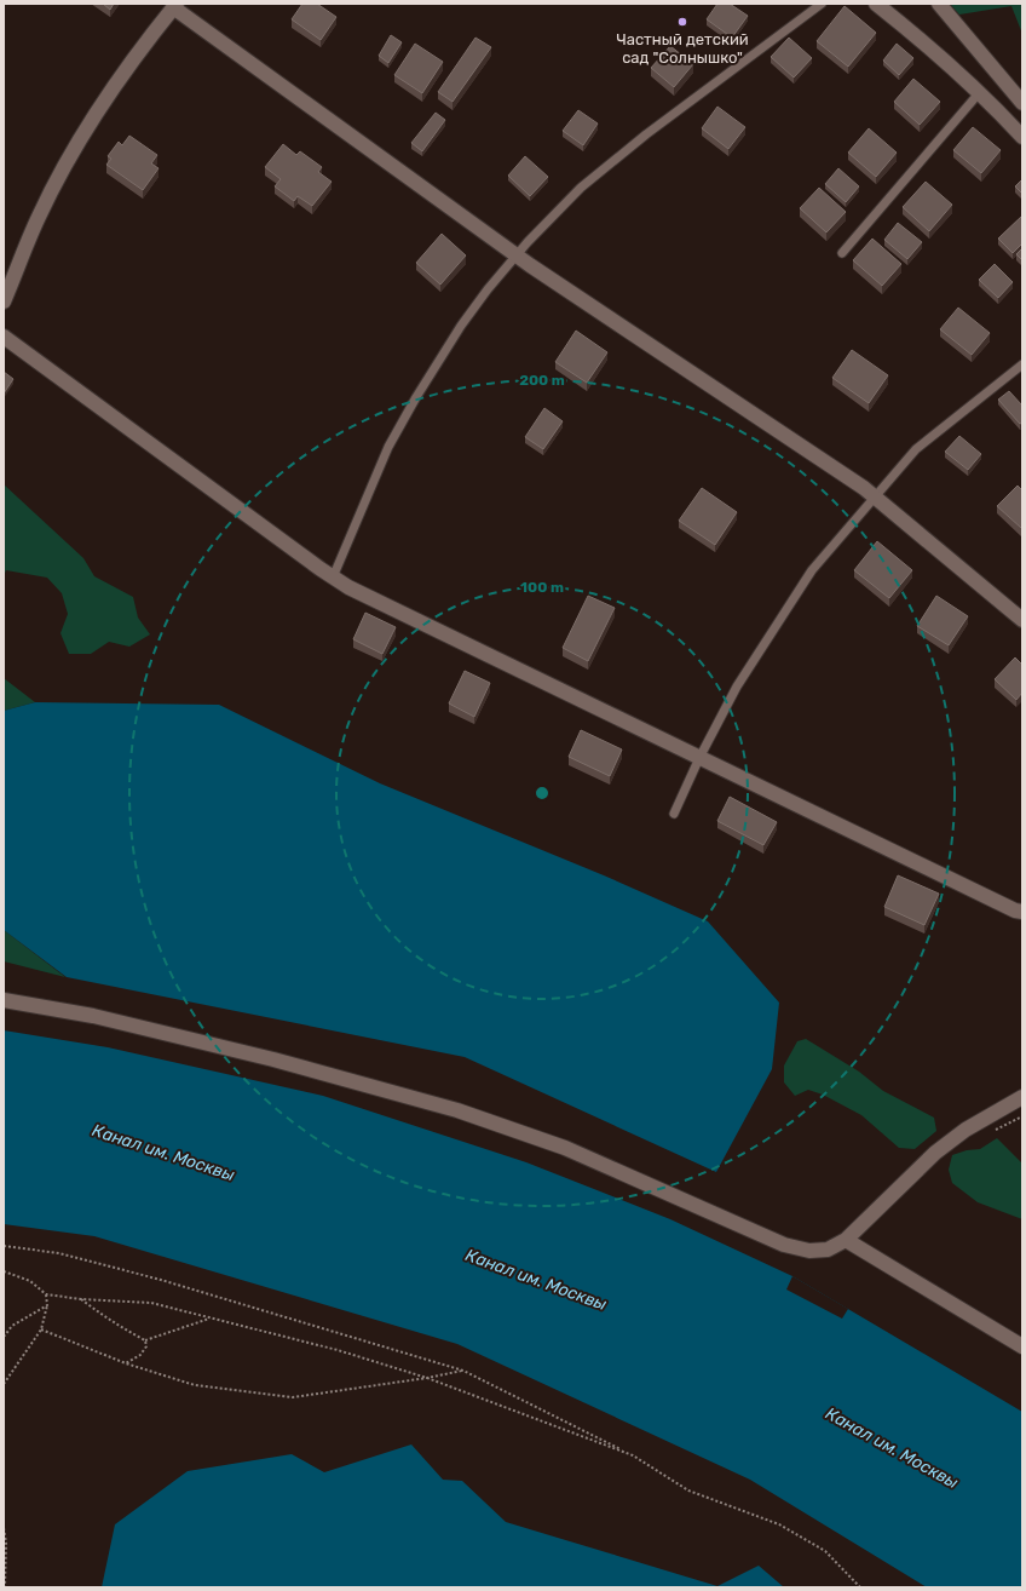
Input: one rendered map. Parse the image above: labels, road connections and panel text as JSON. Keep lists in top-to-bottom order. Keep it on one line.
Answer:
{"water":["Канал им. Москвы"],"places":["Частный детский сад \"Солнышко\""],"rings":["200 m","100 m"]}
